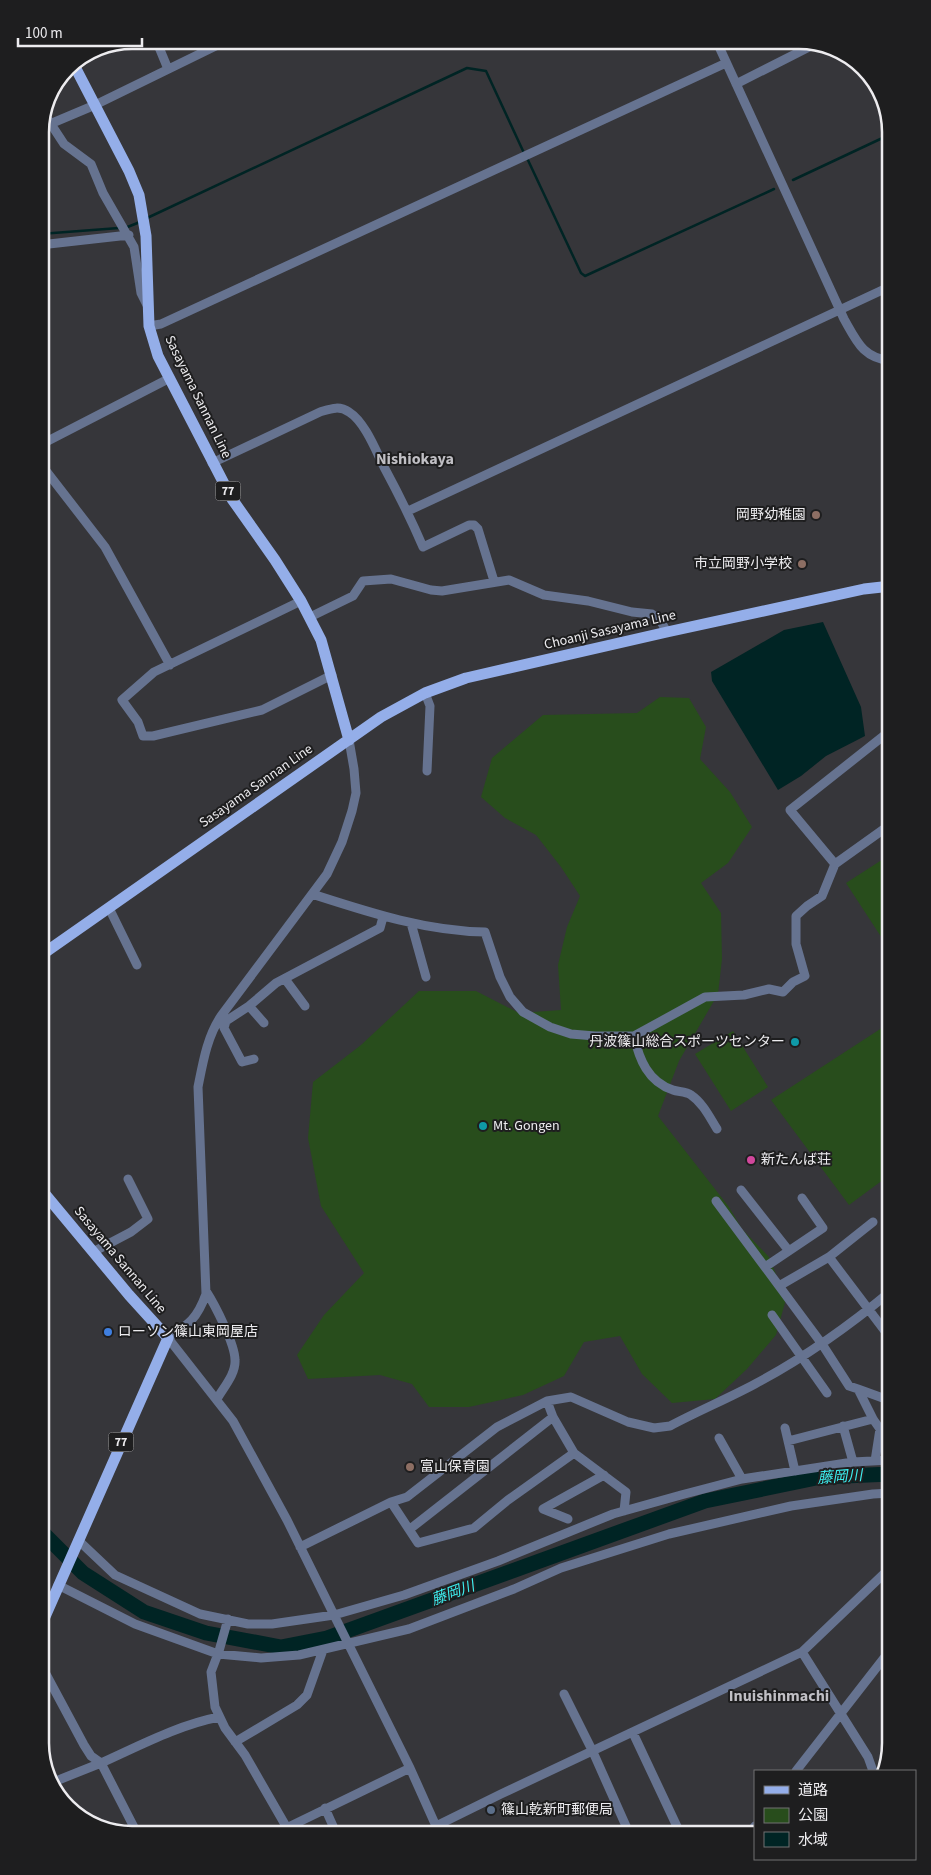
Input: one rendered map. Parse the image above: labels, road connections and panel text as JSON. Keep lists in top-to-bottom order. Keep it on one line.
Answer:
{"streets":{"main road":["Sasayama Sannan Line","77","Choanji Sasayama Line"]},"crossings":[["Sasayama Sannan Line","77"],["Sasayama Sannan Line","Choanji Sasayama Line"]],"districts":["Nishiokaya","Inuishinmachi"],"water":["藤岡川"],"places":["岡野幼稚園","市立岡野小学校","丹波篠山総合スポーツセンター","Mt. Gongen","新たんば荘","ローソン篠山東岡屋店","富山保育園","篠山乾新町郵便局"],"legend":["道路","公園","水域"],"scale_bar":"100 m"}
